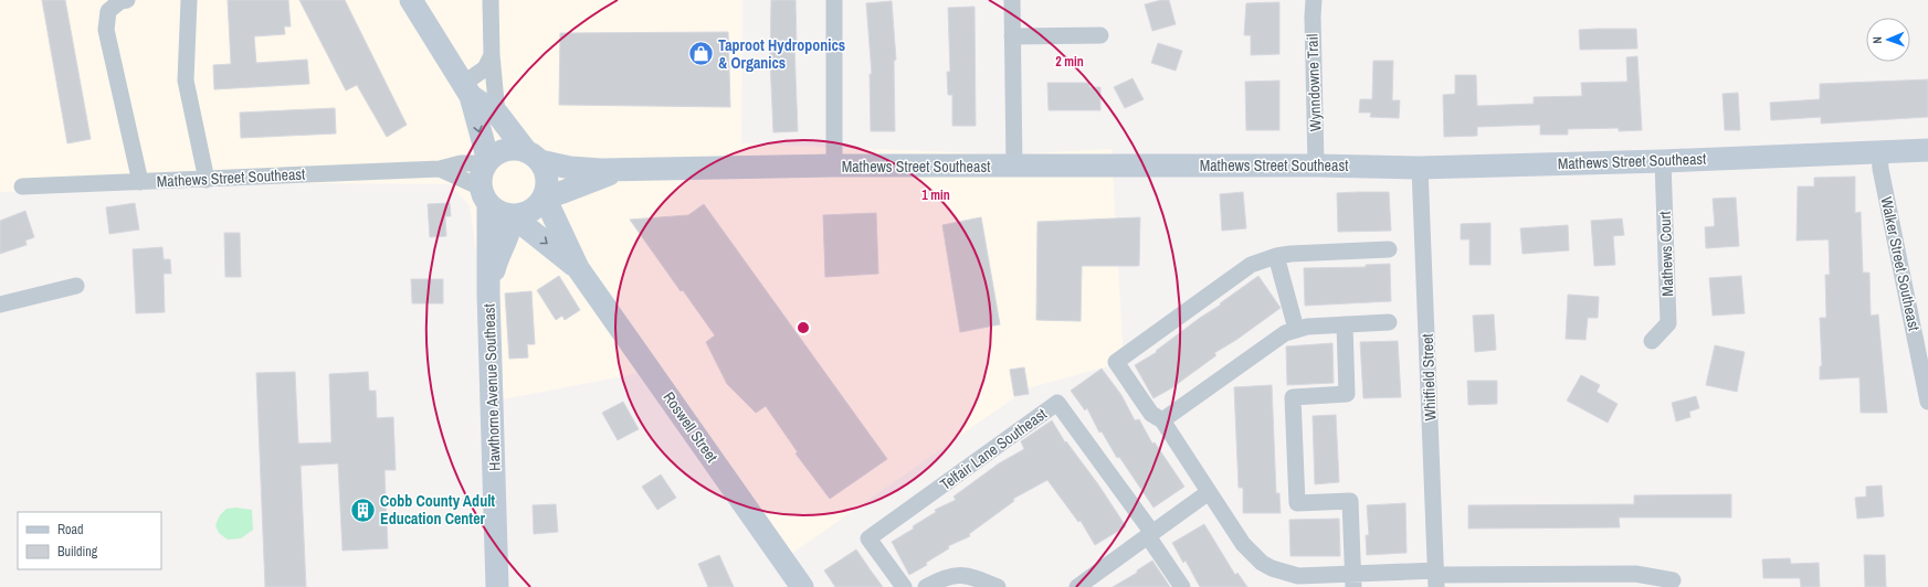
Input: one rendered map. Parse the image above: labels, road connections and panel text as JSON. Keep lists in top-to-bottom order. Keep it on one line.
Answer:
{"streets":{"street":["Wynndowne Trail","Mathews Street Southeast","Mathews Court","Walker Street Southeast","Whitfield Street","Hawthorne Avenue Southeast","Roswell Street","Telfair Lane Southeast"]},"crossings":[["Wynndowne Trail","Mathews Street Southeast"],["Mathews Street Southeast","Mathews Court"],["Mathews Street Southeast","Walker Street Southeast"],["Mathews Street Southeast","Whitfield Street"],["Mathews Street Southeast","Hawthorne Avenue Southeast"],["Mathews Street Southeast","Roswell Street"],["Hawthorne Avenue Southeast","Roswell Street"]],"places":{"shop":["Taproot Hydroponics & Organics"],"building":["Cobb County Adult Education Center"]},"legend":["Road","Building"],"north":"left","rings":["2 min","1 min"]}
